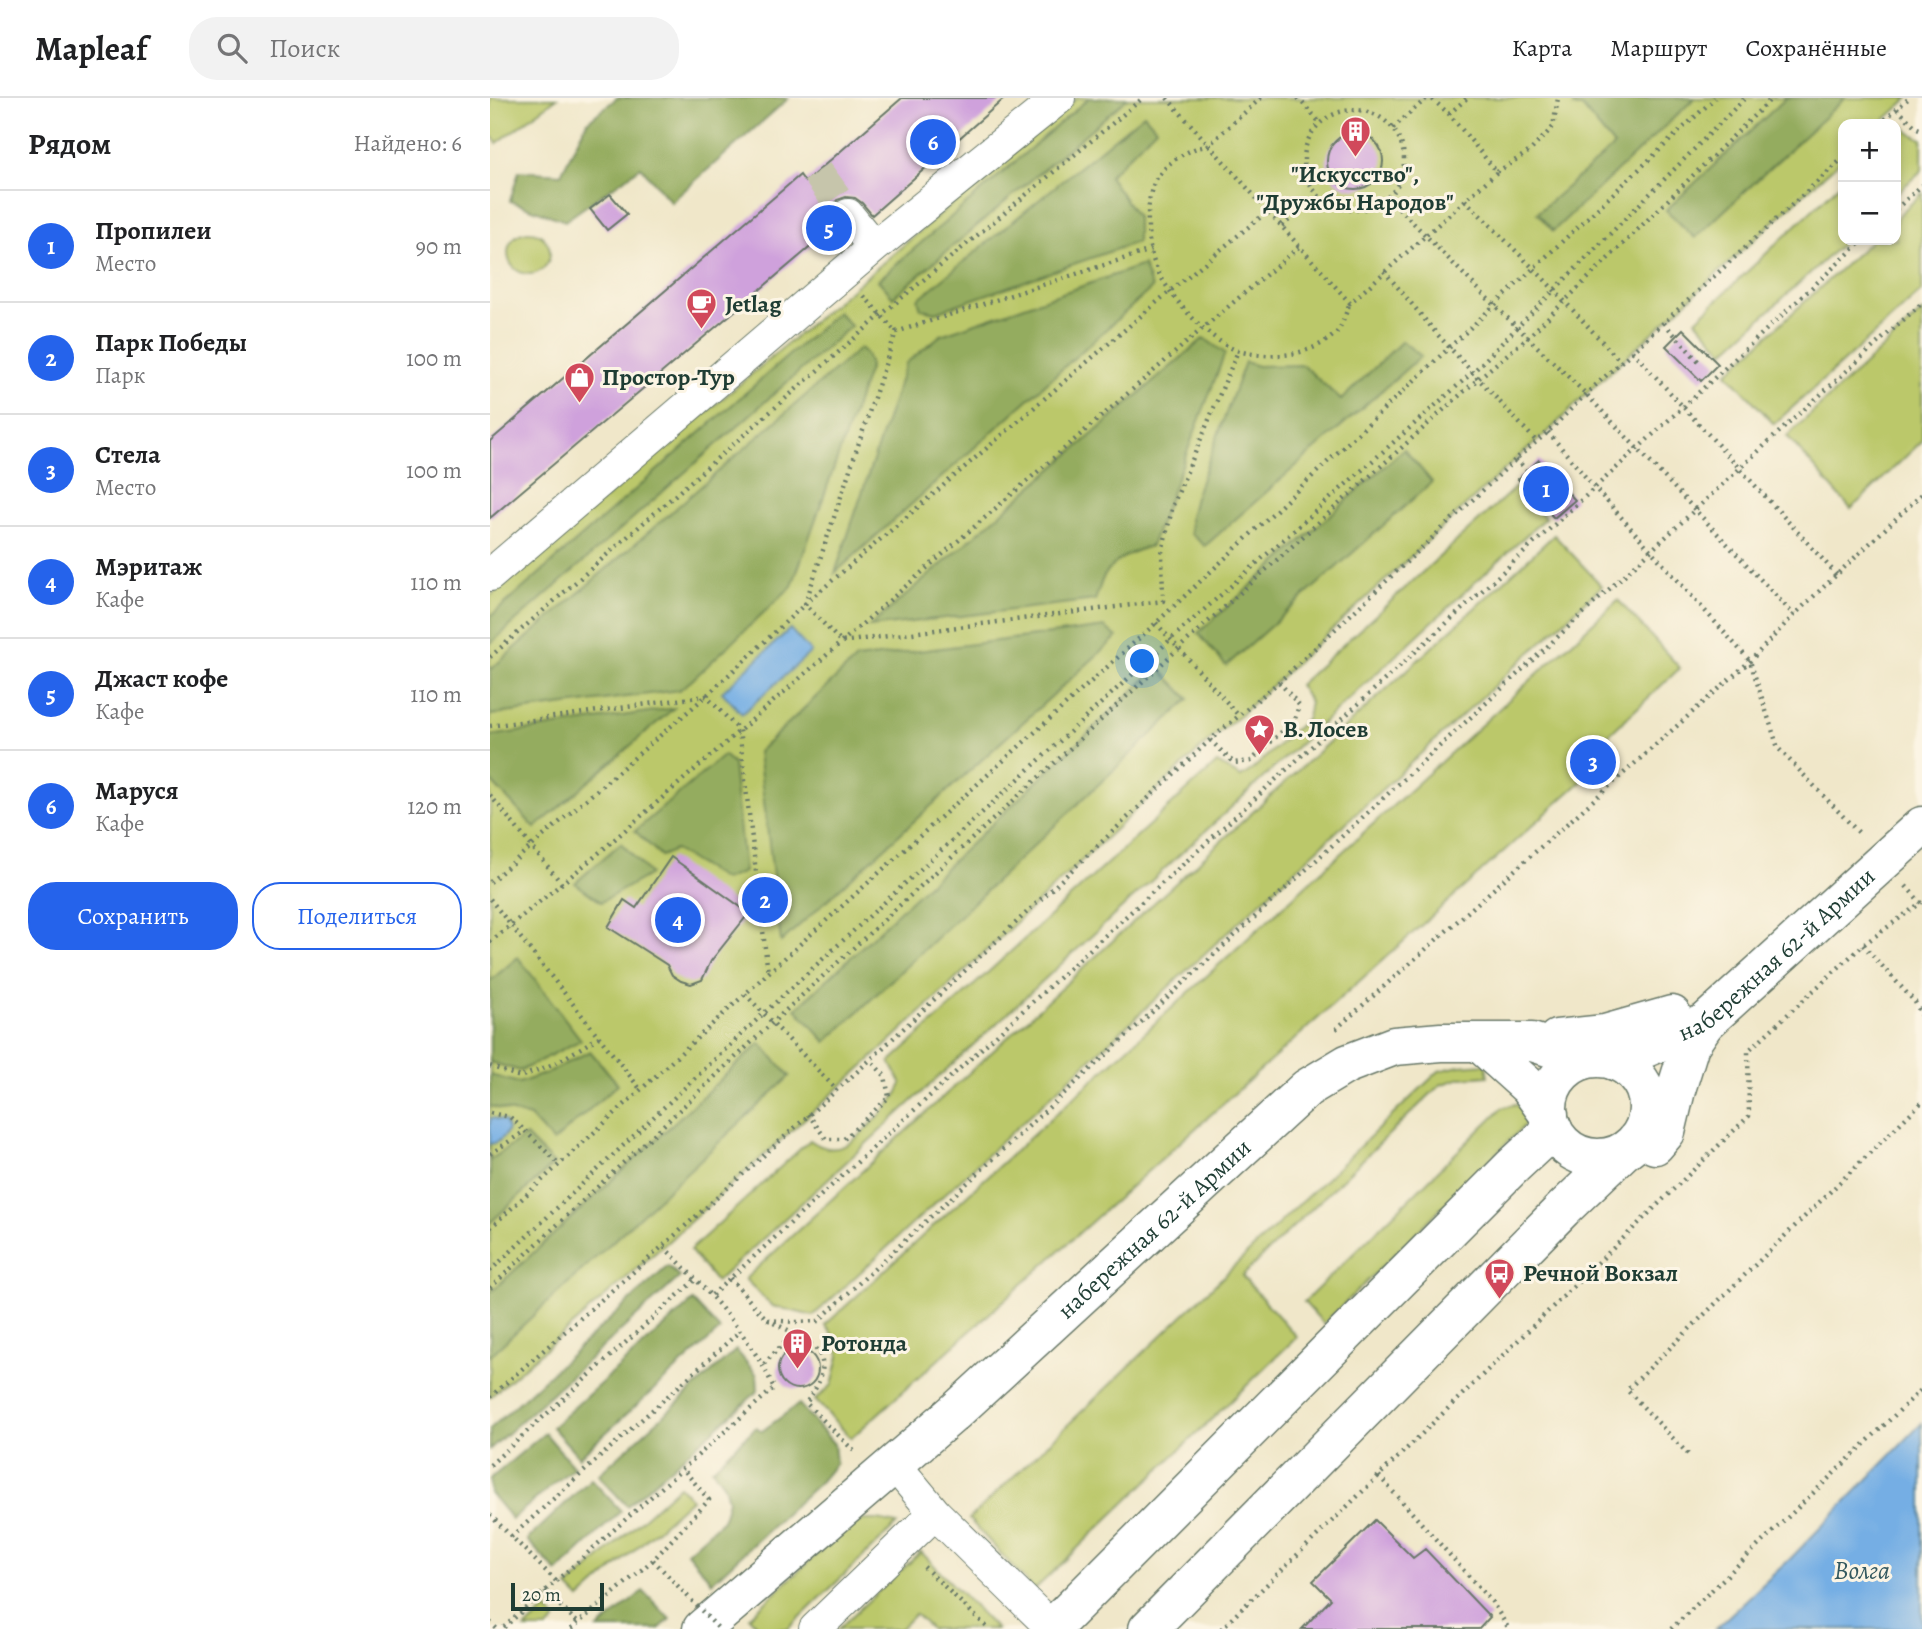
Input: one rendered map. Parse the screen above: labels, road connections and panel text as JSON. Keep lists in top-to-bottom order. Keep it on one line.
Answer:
{"streets":{"main road":["набережная 62-й Армии"]},"water":["Волга"],"places":{"building":["\"Искусство\", \"Дружбы Народов\"","Ротонда"],"cafe":["Jetlag"],"shop":["Простор-Тур"],"place":["В. Лосев"],"bus stop":["Речной Вокзал"]},"scale_bar":"20 m","page":{"header":"Mapleaf","search":"Поиск","nav":["Карта","Маршрут","Сохранённые"],"heading":["Рядом","Найдено: 6"],"pins":["6","5","1","3","2","4"],"map_buttons":["+","−"],"list":[{"mark":"1","name":"Пропилеи","note":"Место","value":"90 m"},{"mark":"2","name":"Парк Победы","note":"Парк","value":"100 m"},{"mark":"3","name":"Стела","note":"Место","value":"100 m"},{"mark":"4","name":"Мэритаж","note":"Кафе","value":"110 m"},{"mark":"5","name":"Джаст кофе","note":"Кафе","value":"110 m"},{"mark":"6","name":"Маруся","note":"Кафе","value":"120 m"}],"buttons":["Сохранить","Поделиться"],"scale":"20 m"}}
